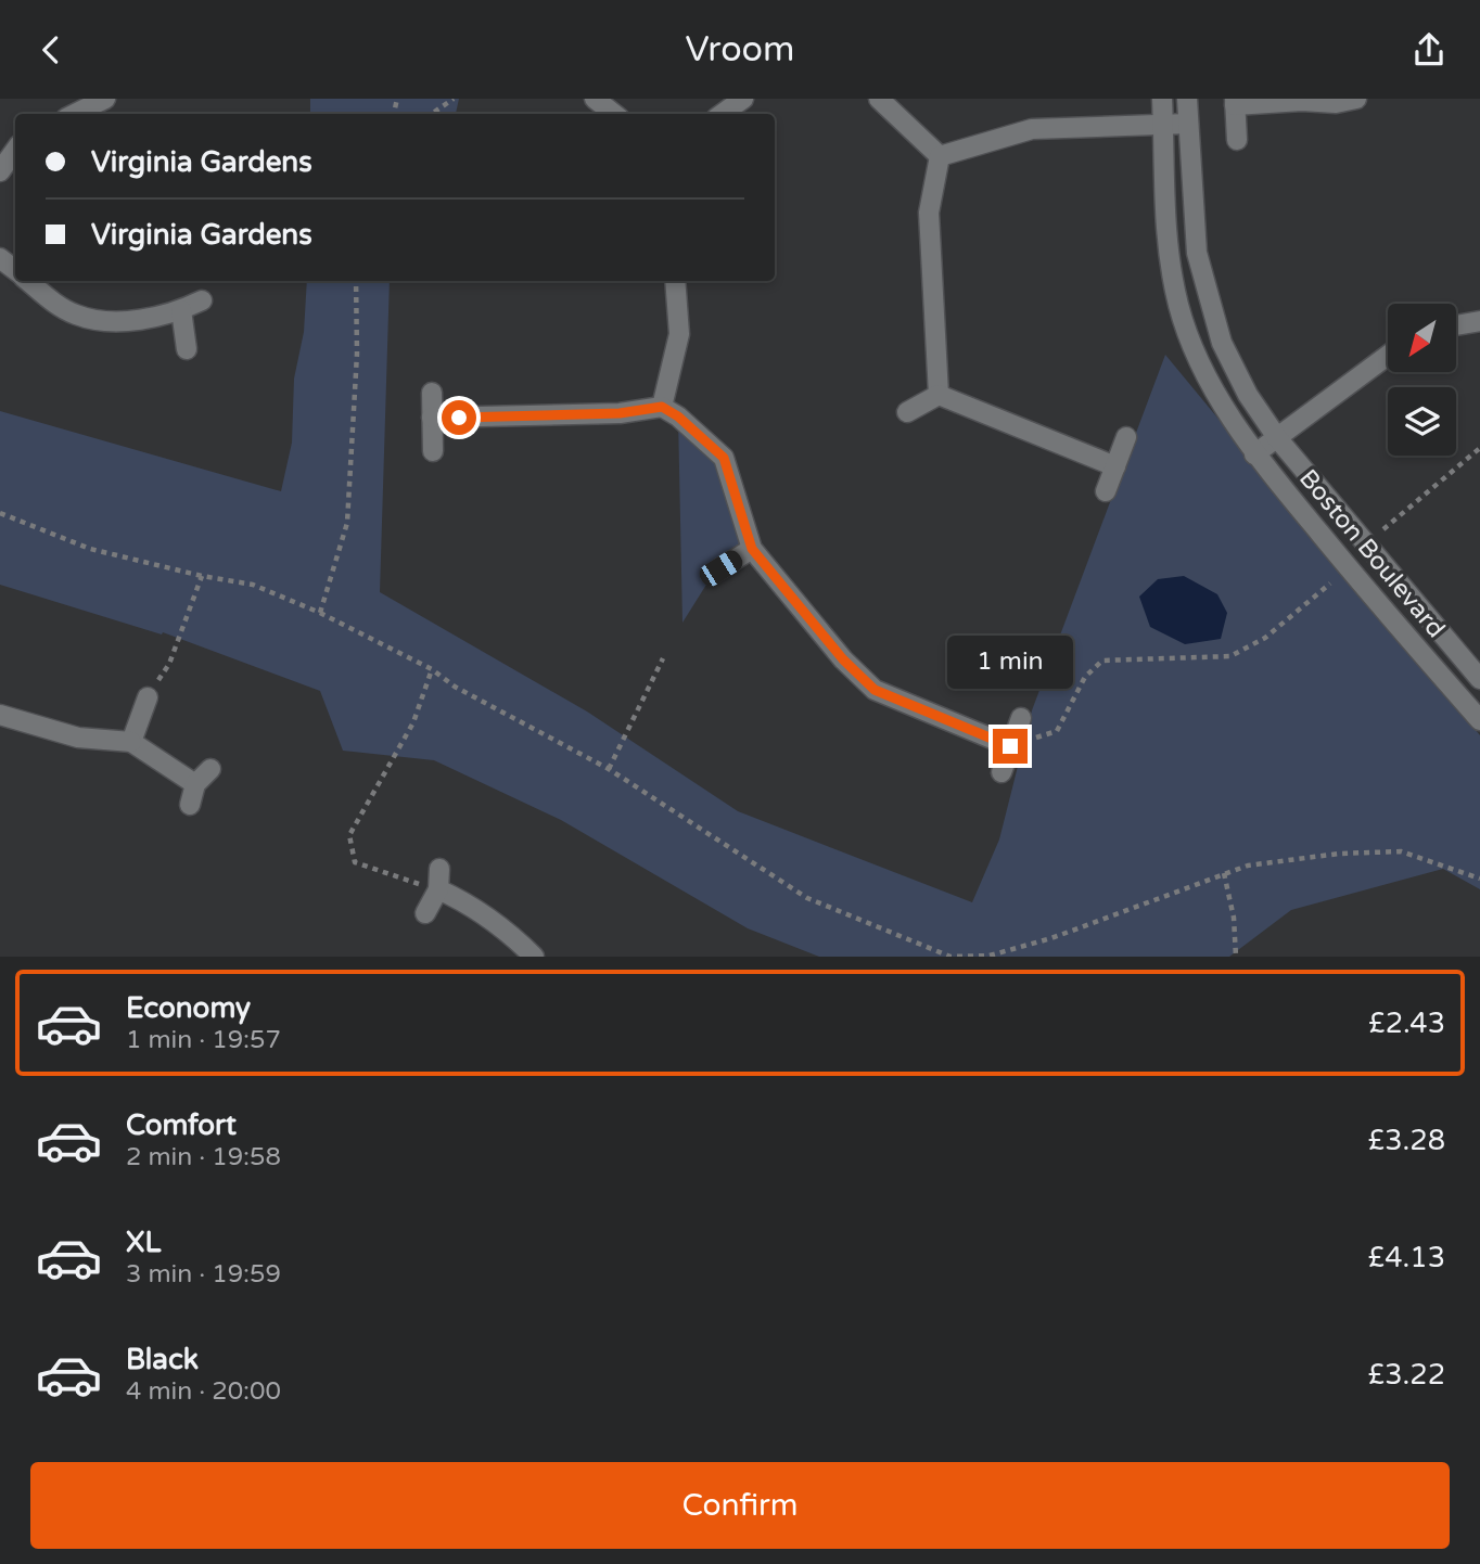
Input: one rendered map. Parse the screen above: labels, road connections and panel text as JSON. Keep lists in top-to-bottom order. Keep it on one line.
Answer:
{"streets":{"street":["Boston Boulevard"]},"north":"bottom left","page":{"header":"Vroom","banner":["Virginia Gardens","Virginia Gardens"],"bubble":"1 min","list":[{"name":"Economy","note":"1 min · 19:57","value":"£2.43"},{"name":"Comfort","note":"2 min · 19:58","value":"£3.28"},{"name":"XL","note":"3 min · 19:59","value":"£4.13"},{"name":"Black","note":"4 min · 20:00","value":"£3.22"}],"buttons":"Confirm"}}
